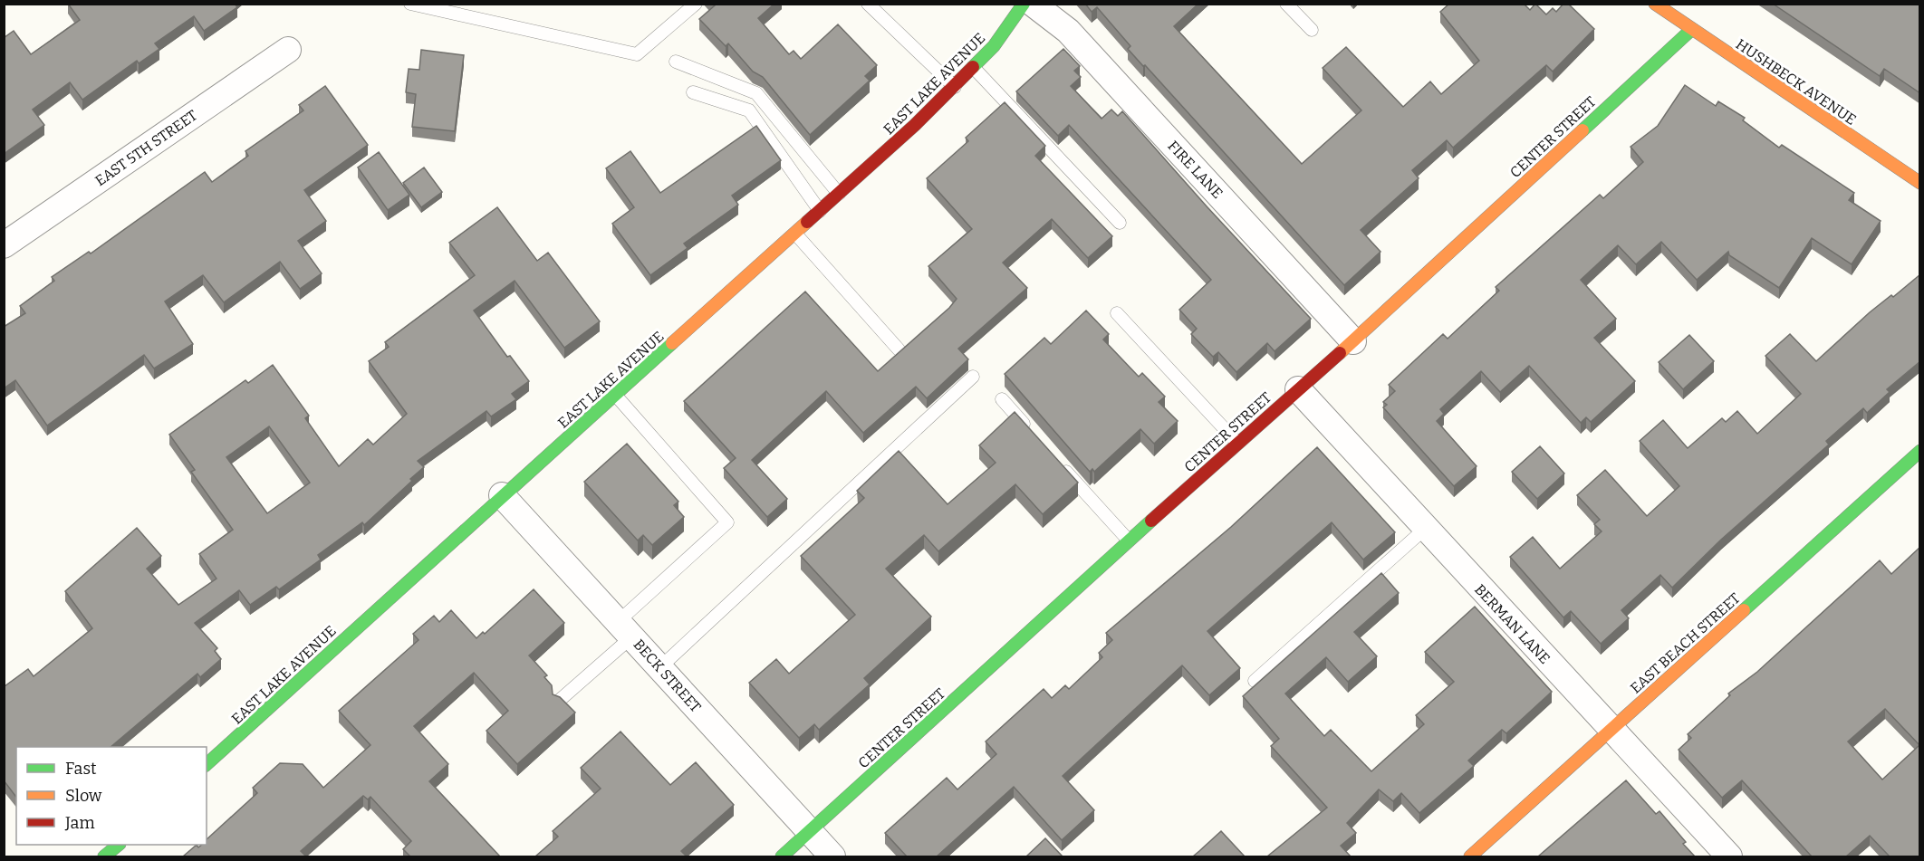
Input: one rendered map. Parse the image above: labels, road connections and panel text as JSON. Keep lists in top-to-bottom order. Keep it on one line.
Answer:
{"streets":{"street":["HUSHBECK AVENUE","EAST LAKE AVENUE","CENTER STREET","EAST 5TH STREET","FIRE LANE","BERMAN LANE","EAST BEACH STREET","BECK STREET"]},"crossings":[["HUSHBECK AVENUE","CENTER STREET"],["EAST LAKE AVENUE","BECK STREET"],["CENTER STREET","FIRE LANE"],["CENTER STREET","BERMAN LANE"],["CENTER STREET","BECK STREET"],["BERMAN LANE","EAST BEACH STREET"]],"legend":["Fast","Slow","Jam"]}
